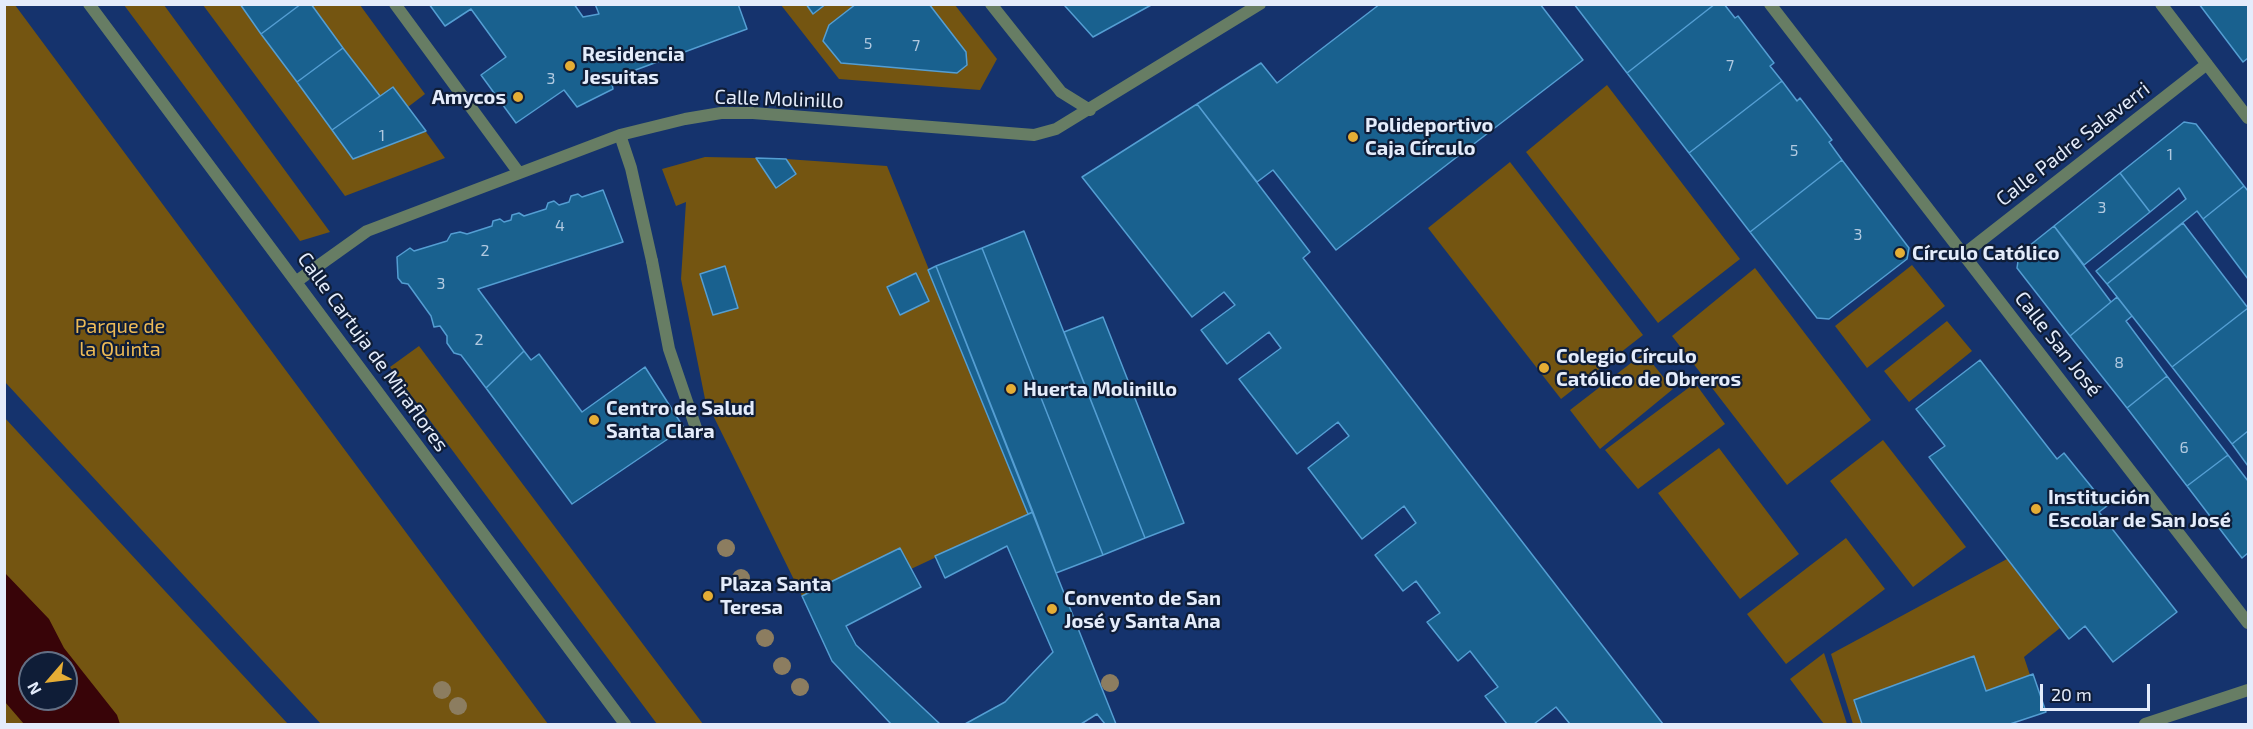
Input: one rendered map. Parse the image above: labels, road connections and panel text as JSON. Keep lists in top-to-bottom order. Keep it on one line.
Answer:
{"streets":{"street":["Calle Molinillo","Calle Padre Salaverri","Calle San José","Calle Cartuja de Miraflores"]},"crossings":[["Calle Molinillo","Calle Cartuja de Miraflores"],["Calle Padre Salaverri","Calle San José"]],"parks":["Parque de la Quinta"],"places":["Residencia Jesuitas","Amycos","Polideportivo Caja Círculo","Círculo Católico","Colegio Círculo Católico de Obreros","Huerta Molinillo","Centro de Salud Santa Clara","Institución Escolar de San José","Plaza Santa Teresa","Convento de San José y Santa Ana"],"house_numbers":["5","7","7","3","1","5","1","3","4","3","2","3","2","8","6"],"scale_bar":"20 m","north":"bottom left"}
